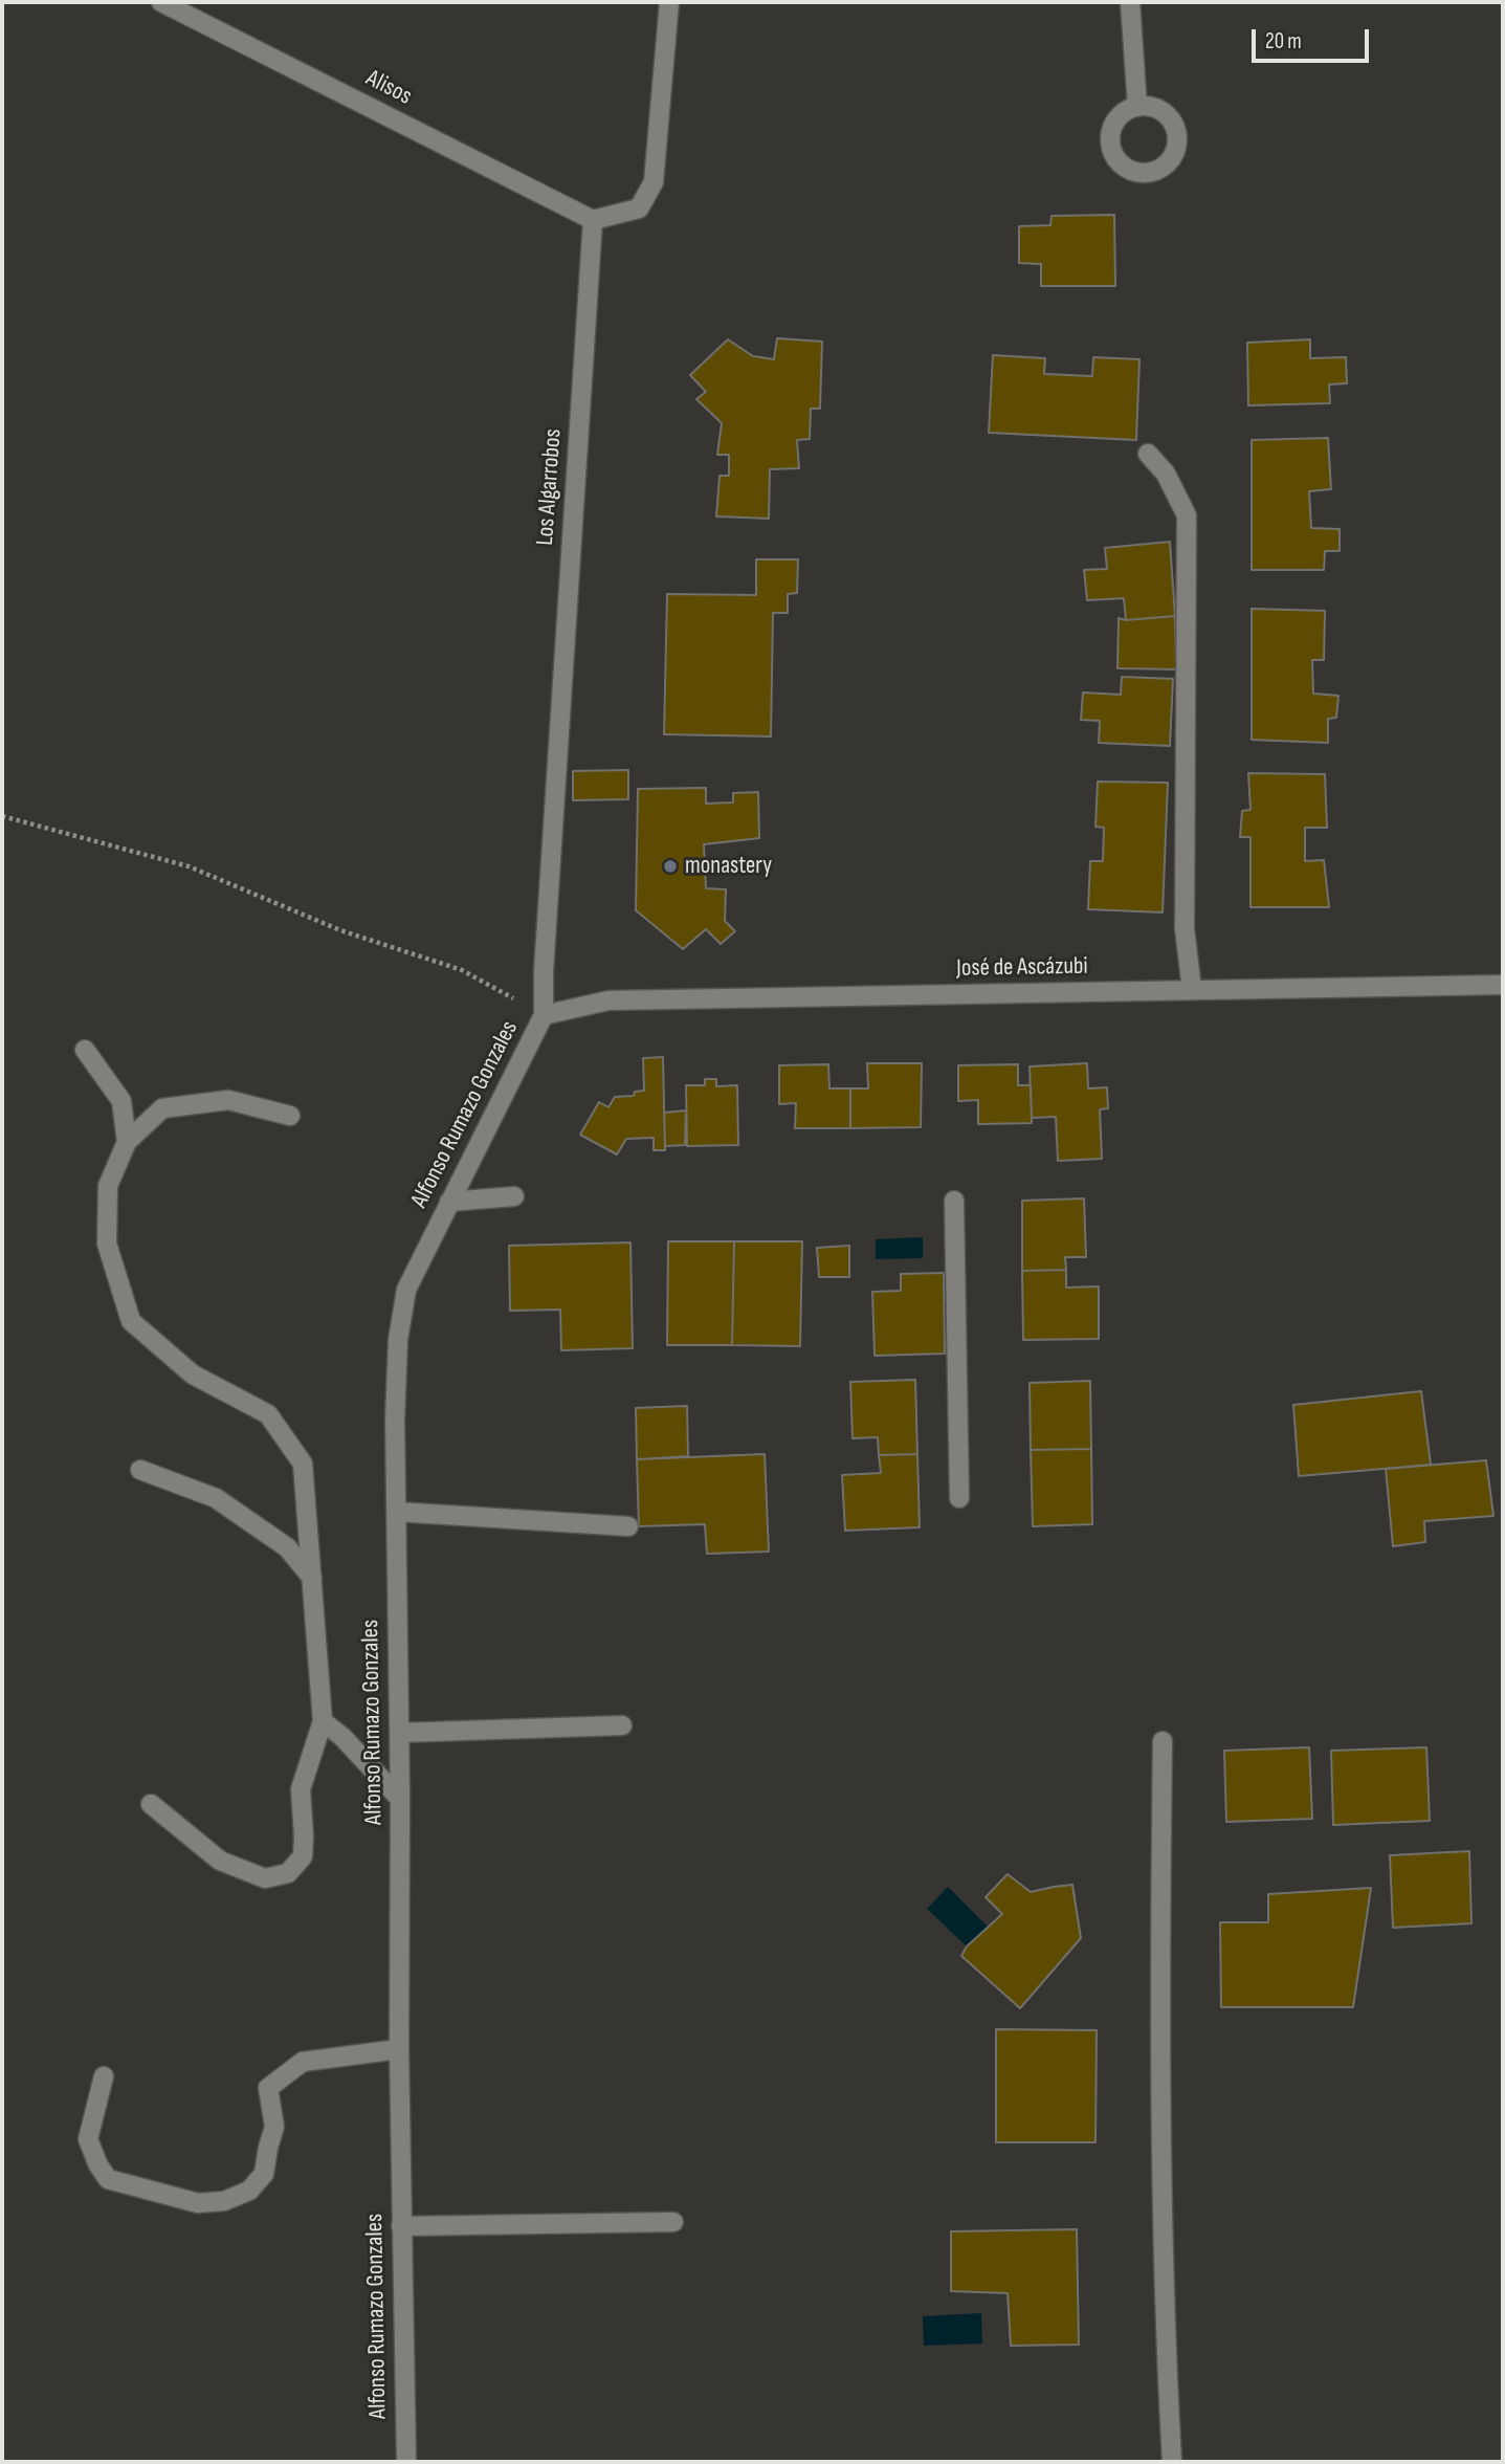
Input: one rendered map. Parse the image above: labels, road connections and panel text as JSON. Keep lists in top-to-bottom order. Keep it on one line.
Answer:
{"streets":{"street":["Alisos","Los Algarrobos","José de Ascázubi","Alfonso Rumazo Gonzales"]},"crossings":[["Alisos","Los Algarrobos"],["Los Algarrobos","José de Ascázubi"],["Los Algarrobos","Alfonso Rumazo Gonzales"],["José de Ascázubi","Alfonso Rumazo Gonzales"]],"places":["monastery"],"scale_bar":"20 m"}
